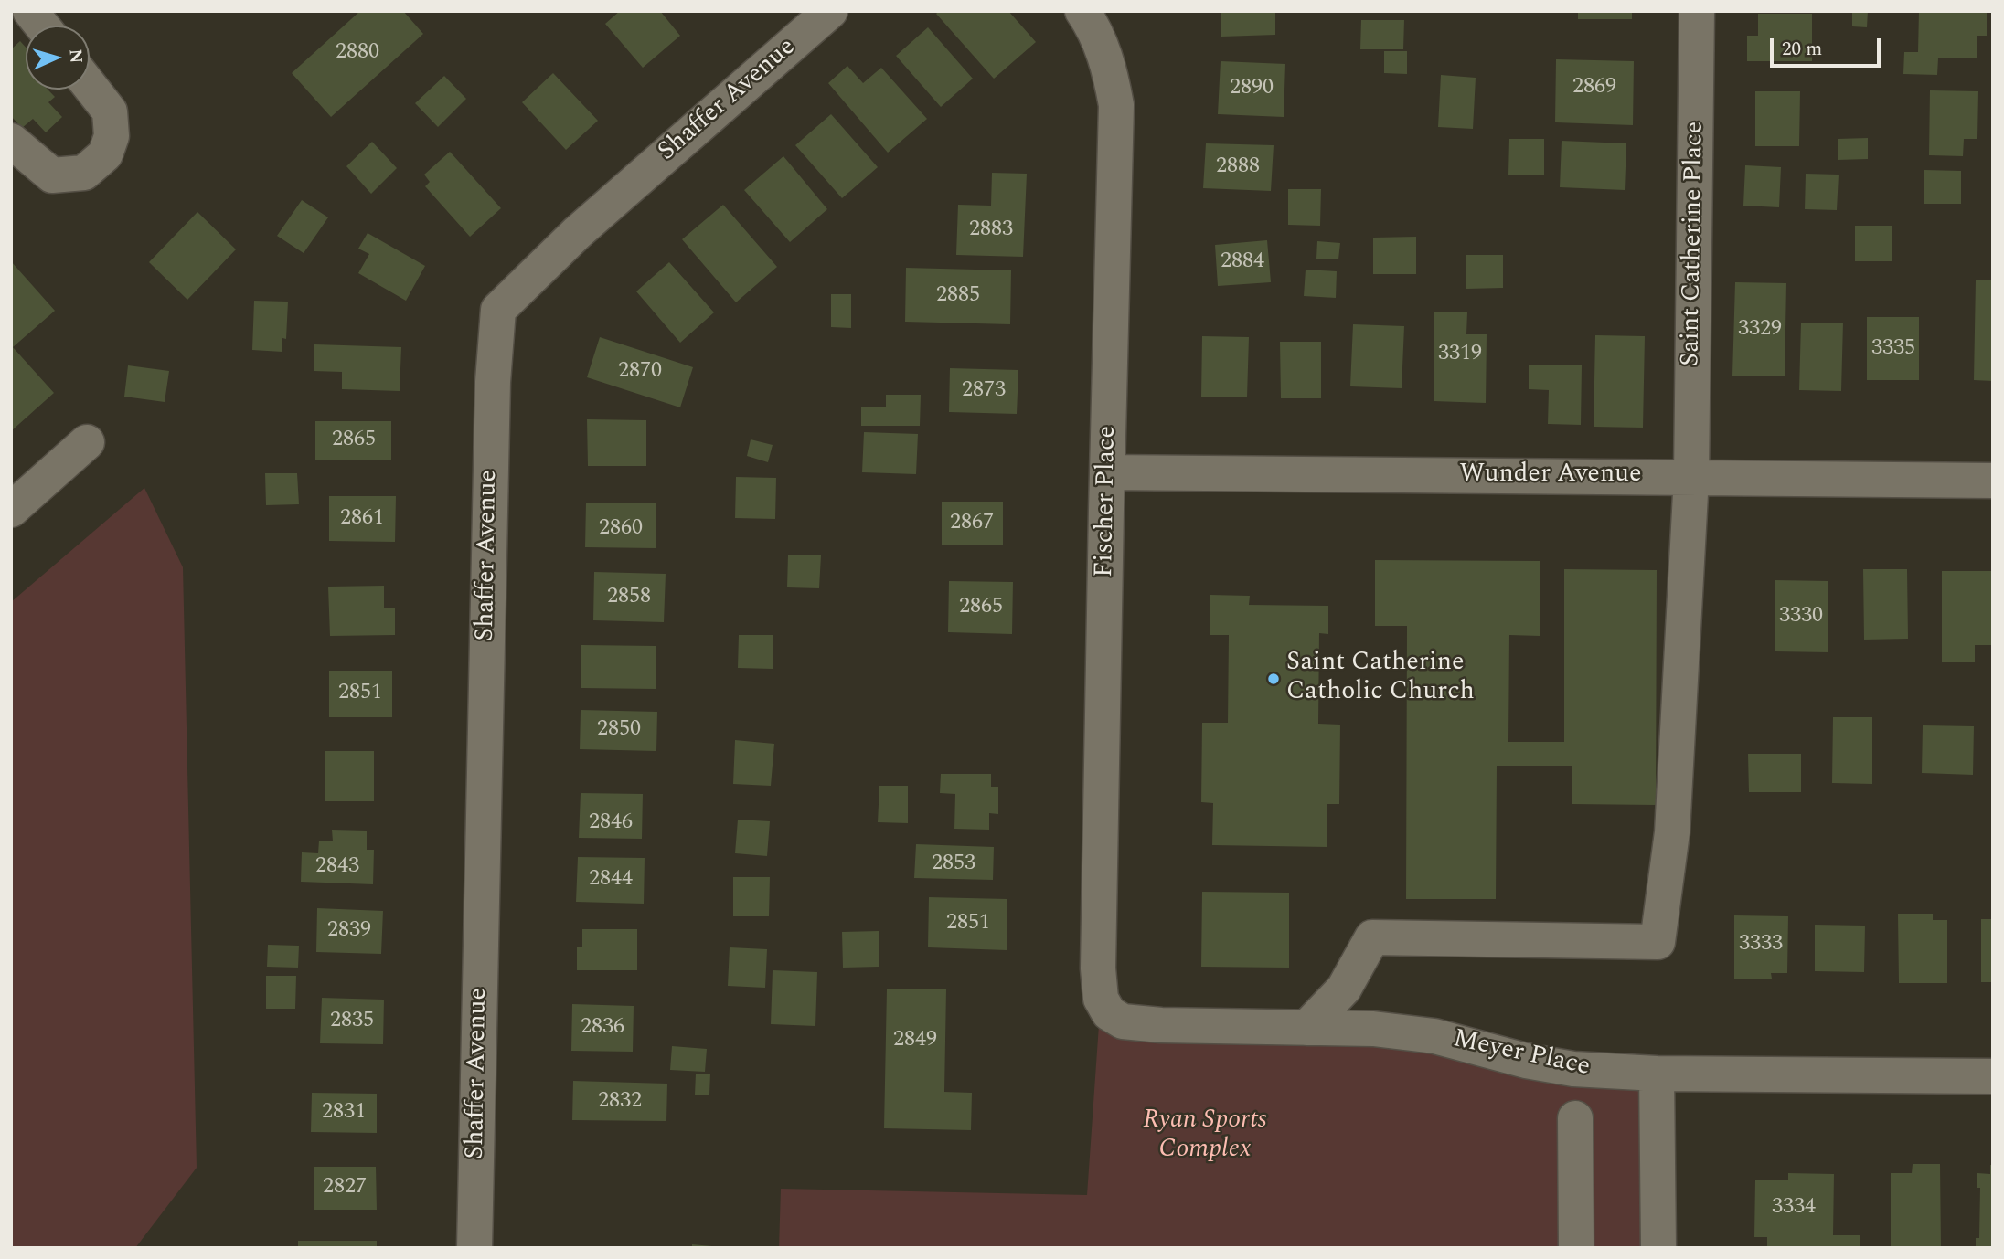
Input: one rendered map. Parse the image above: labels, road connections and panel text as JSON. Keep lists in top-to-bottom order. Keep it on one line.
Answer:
{"streets":{"street":["Shaffer Avenue","Saint Catherine Place","Wunder Avenue","Fischer Place","Meyer Place"]},"crossings":[["Saint Catherine Place","Wunder Avenue"],["Saint Catherine Place","Meyer Place"],["Wunder Avenue","Fischer Place"],["Fischer Place","Meyer Place"]],"parks":["Ryan Sports Complex"],"places":["Saint Catherine Catholic Church"],"house_numbers":["2880","2869","2890","2888","2883","2884","2885","3329","3335","3319","2870","2873","2865","2861","2867","2860","2858","2865","3330","2851","2850","2846","2853","2843","2844","2851","2839","3333","2835","2836","2849","2832","2831","2827","3334"],"scale_bar":"20 m","north":"right"}
